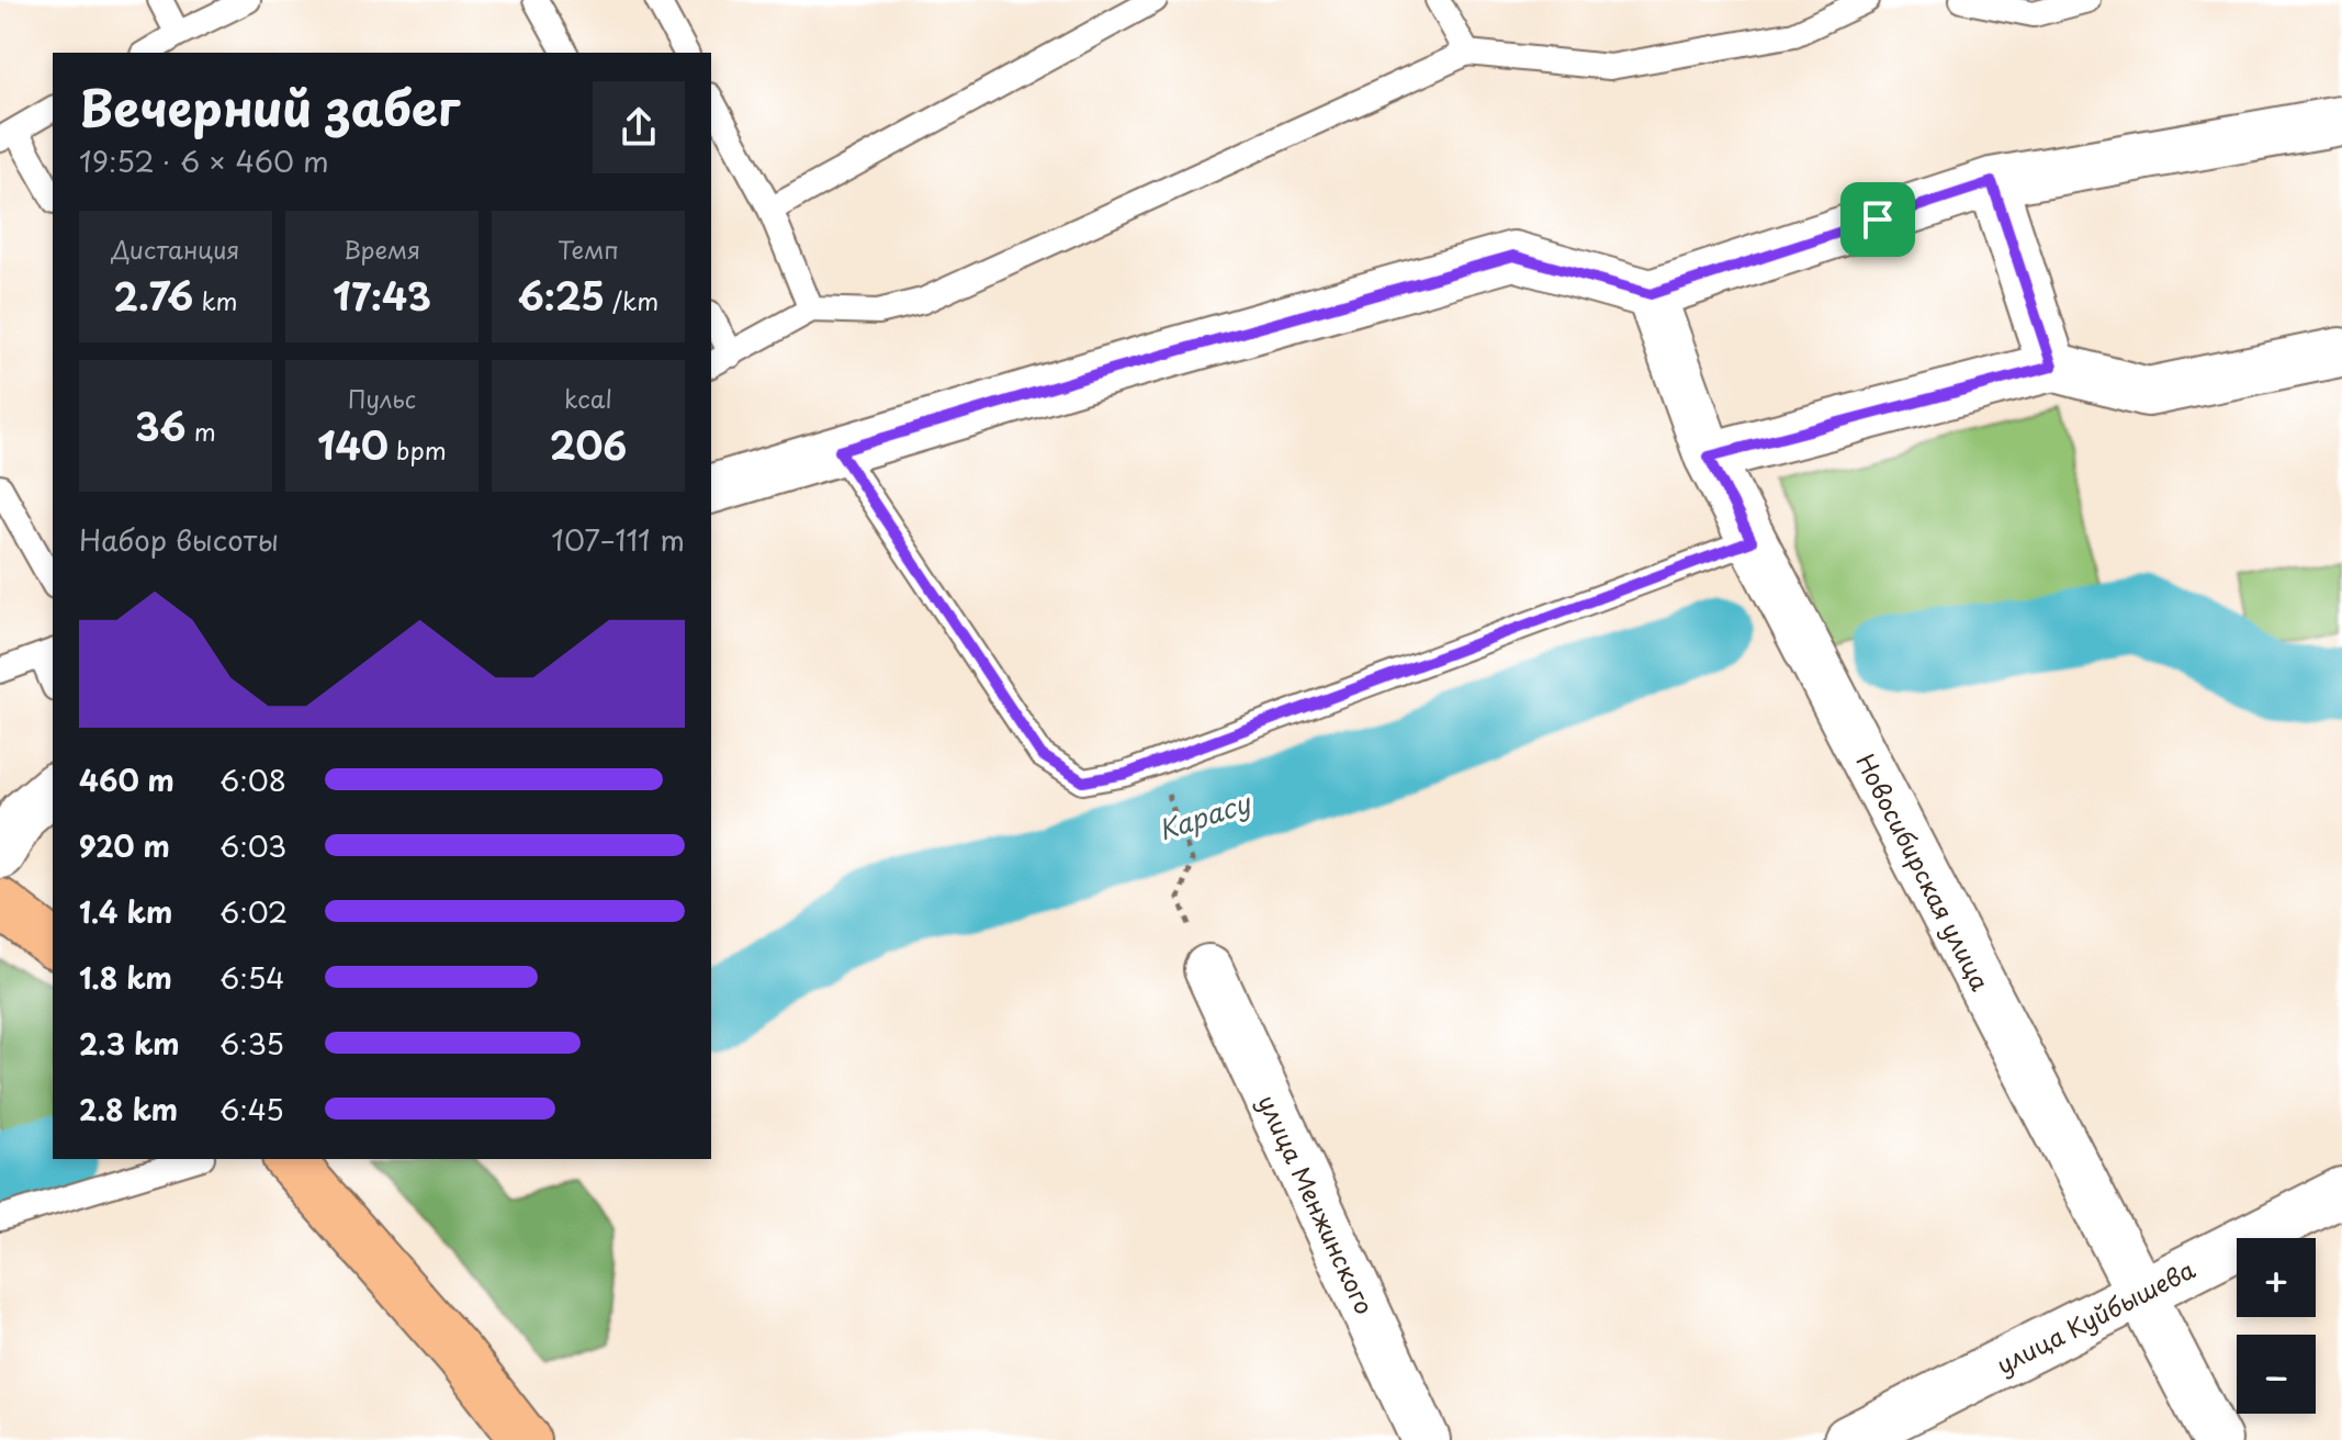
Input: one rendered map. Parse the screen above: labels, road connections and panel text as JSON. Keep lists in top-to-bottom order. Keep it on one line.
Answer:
{"streets":{"street":["Новосибирская улица","улица Менжинского","улица Куйбышева"]},"crossings":[["Новосибирская улица","улица Куйбышева"]],"water":["Карасу"],"page":{"heading":["Вечерний забег","19:52 · 6 × 460 m"],"stats":[["Дистанция","2.76 km"],["Время","17:43"],["Темп","6:25 /km"],["36 m"],["Пульс","140 bpm"],["kcal","206"]],"chart":["Набор высоты","107–111 m"],"list":[{"name":"460 m","note":"6:08"},{"name":"920 m","note":"6:03"},{"name":"1.4 km","note":"6:02"},{"name":"1.8 km","note":"6:54"},{"name":"2.3 km","note":"6:35"},{"name":"2.8 km","note":"6:45"}],"map_buttons":["+","−"]}}
